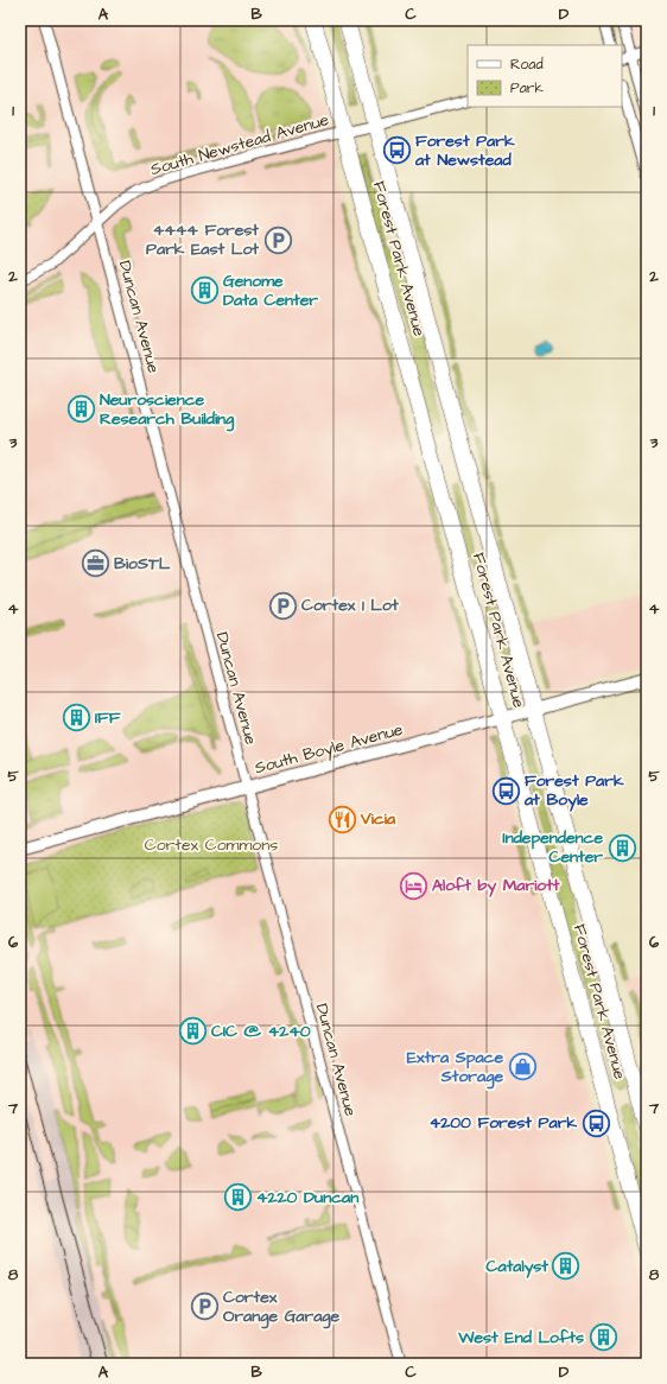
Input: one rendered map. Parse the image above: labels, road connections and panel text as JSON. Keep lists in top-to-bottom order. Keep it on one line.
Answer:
{"streets":{"main road":["Forest Park Avenue"],"street":["South Newstead Avenue","Duncan Avenue","South Boyle Avenue"]},"crossings":[["South Newstead Avenue","Forest Park Avenue"],["South Newstead Avenue","Duncan Avenue"],["Forest Park Avenue","South Boyle Avenue"],["Duncan Avenue","South Boyle Avenue"]],"parks":["Cortex Commons"],"places":{"bus stop":["Forest Park at Newstead","Forest Park at Boyle","4200 Forest Park"],"parking":["4444 Forest Park East Lot","Cortex 1 Lot","Cortex Orange Garage"],"building":["Genome Data Center","Neuroscience Research Building","IFF","Independence Center","CIC @ 4240","4220 Duncan","Catalyst","West End Lofts"],"office":["BioSTL"],"restaurant":["Vicia"],"hotel":["Aloft by Mariott"],"shop":["Extra Space Storage"]},"legend":["Road","Park"],"grid":{"columns":["A","B","C","D"],"rows":["1","2","3","4","5","6","7","8"]}}
